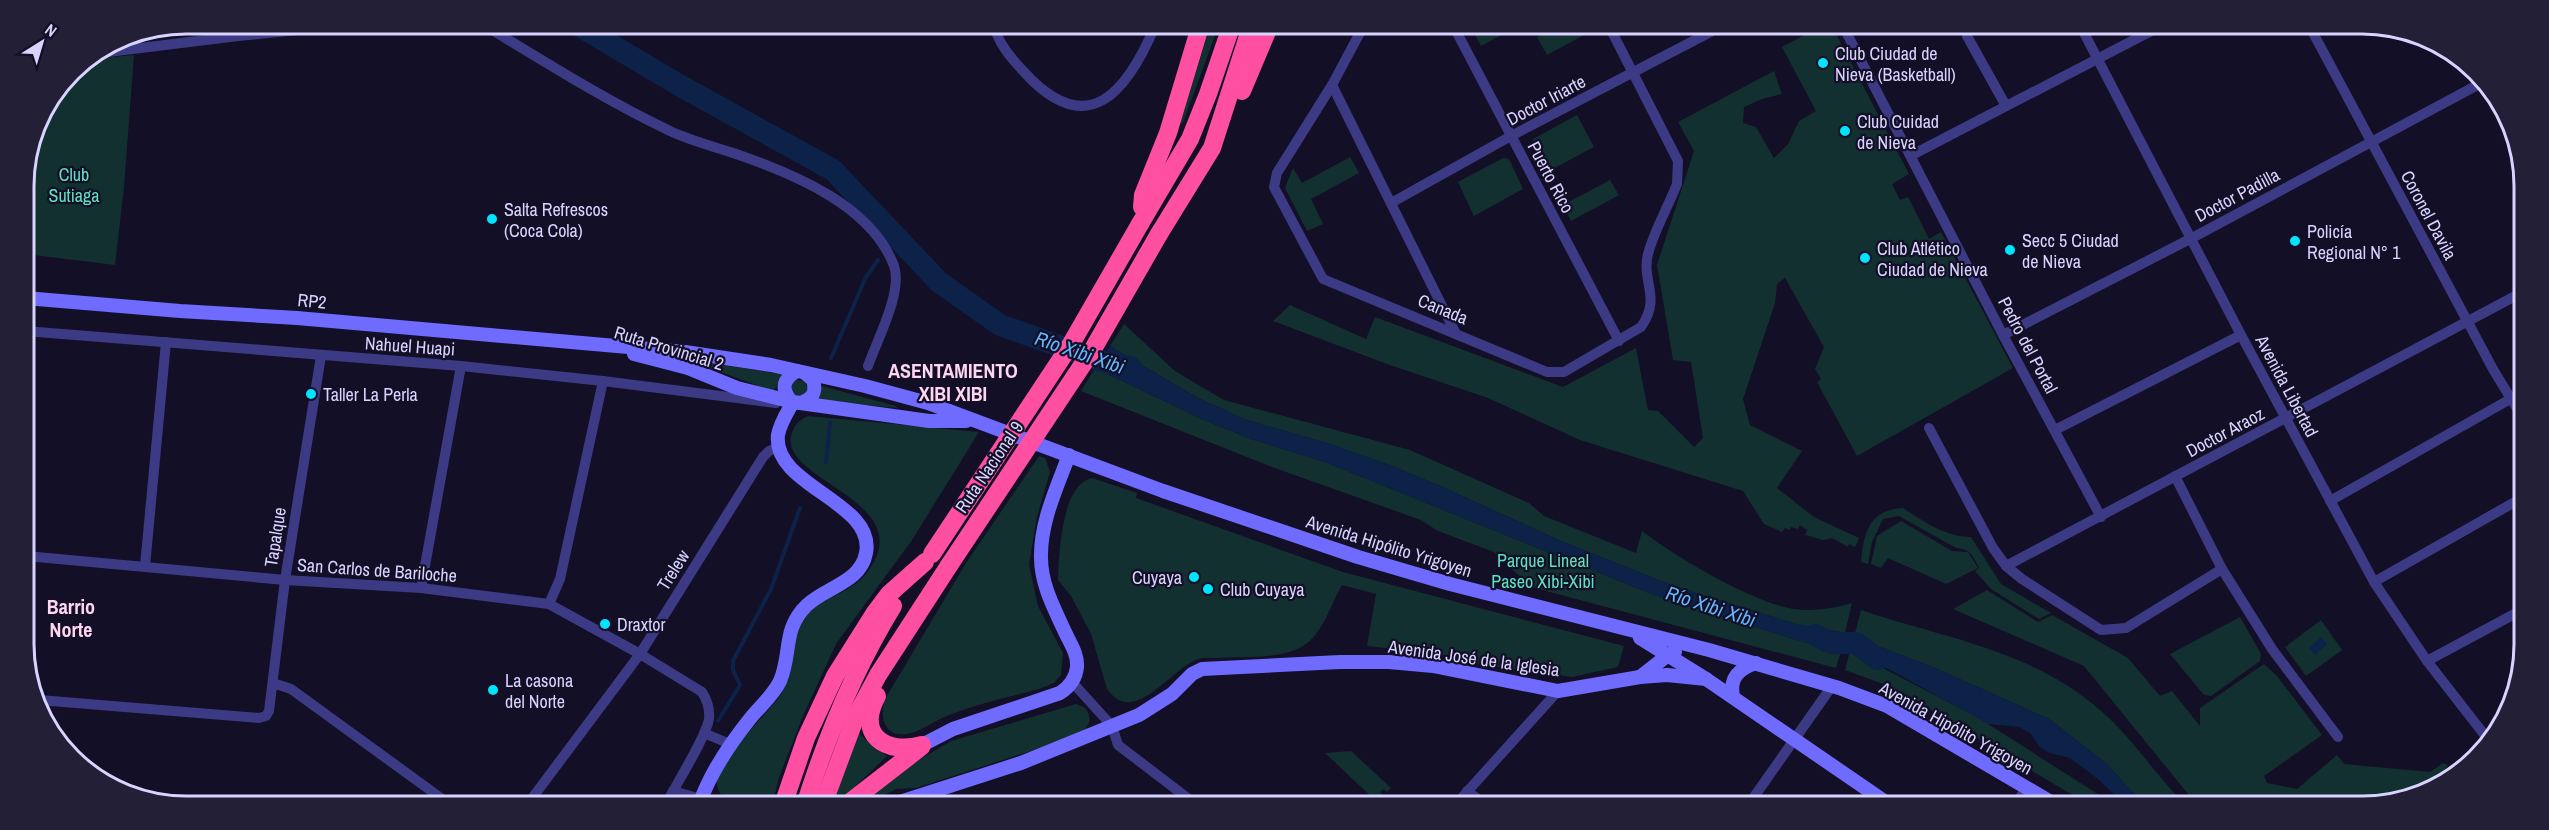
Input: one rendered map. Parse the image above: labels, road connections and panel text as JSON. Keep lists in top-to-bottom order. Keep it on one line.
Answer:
{"streets":{"highway":["Ruta Nacional 9"],"main road":["RP2","Ruta Provincial 2","Avenida Hipólito Yrigoyen","Avenida José de la Iglesia"],"street":["Doctor Iriarte","Puerto Rico","Doctor Padilla","Coronel Davila","Canada","Pedro del Portal","Nahuel Huapi","Avenida Libertad","Doctor Araoz","Tapalque","San Carlos de Bariloche","Trelew"]},"crossings":[["Doctor Iriarte","Puerto Rico"],["Doctor Iriarte","Canada"],["Puerto Rico","Canada"],["Doctor Padilla","Coronel Davila"],["Doctor Padilla","Pedro del Portal"],["Doctor Padilla","Avenida Libertad"],["Coronel Davila","Doctor Araoz"],["RP2","Ruta Provincial 2"],["Pedro del Portal","Doctor Araoz"],["Nahuel Huapi","Ruta Provincial 2"],["Nahuel Huapi","Tapalque"],["Ruta Provincial 2","Avenida Hipólito Yrigoyen"],["Avenida Libertad","Doctor Araoz"],["Tapalque","San Carlos de Bariloche"],["San Carlos de Bariloche","Trelew"]],"districts":["ASENTAMIENTO XIBI XIBI","Barrio Norte"],"water":["Río Xibi Xibi"],"parks":["Club Sutiaga","Parque Lineal Paseo Xibi-Xibi"],"places":["Club Ciudad de Nieva (Basketball)","Club Cuidad de Nieva","Salta Refrescos (Coca Cola)","Policía Regional N° 1","Secc 5 Ciudad de Nieva","Club Atlético Ciudad de Nieva","Taller La Perla","Cuyaya","Club Cuyaya","Draxtor","La casona del Norte"],"north":"top right"}
